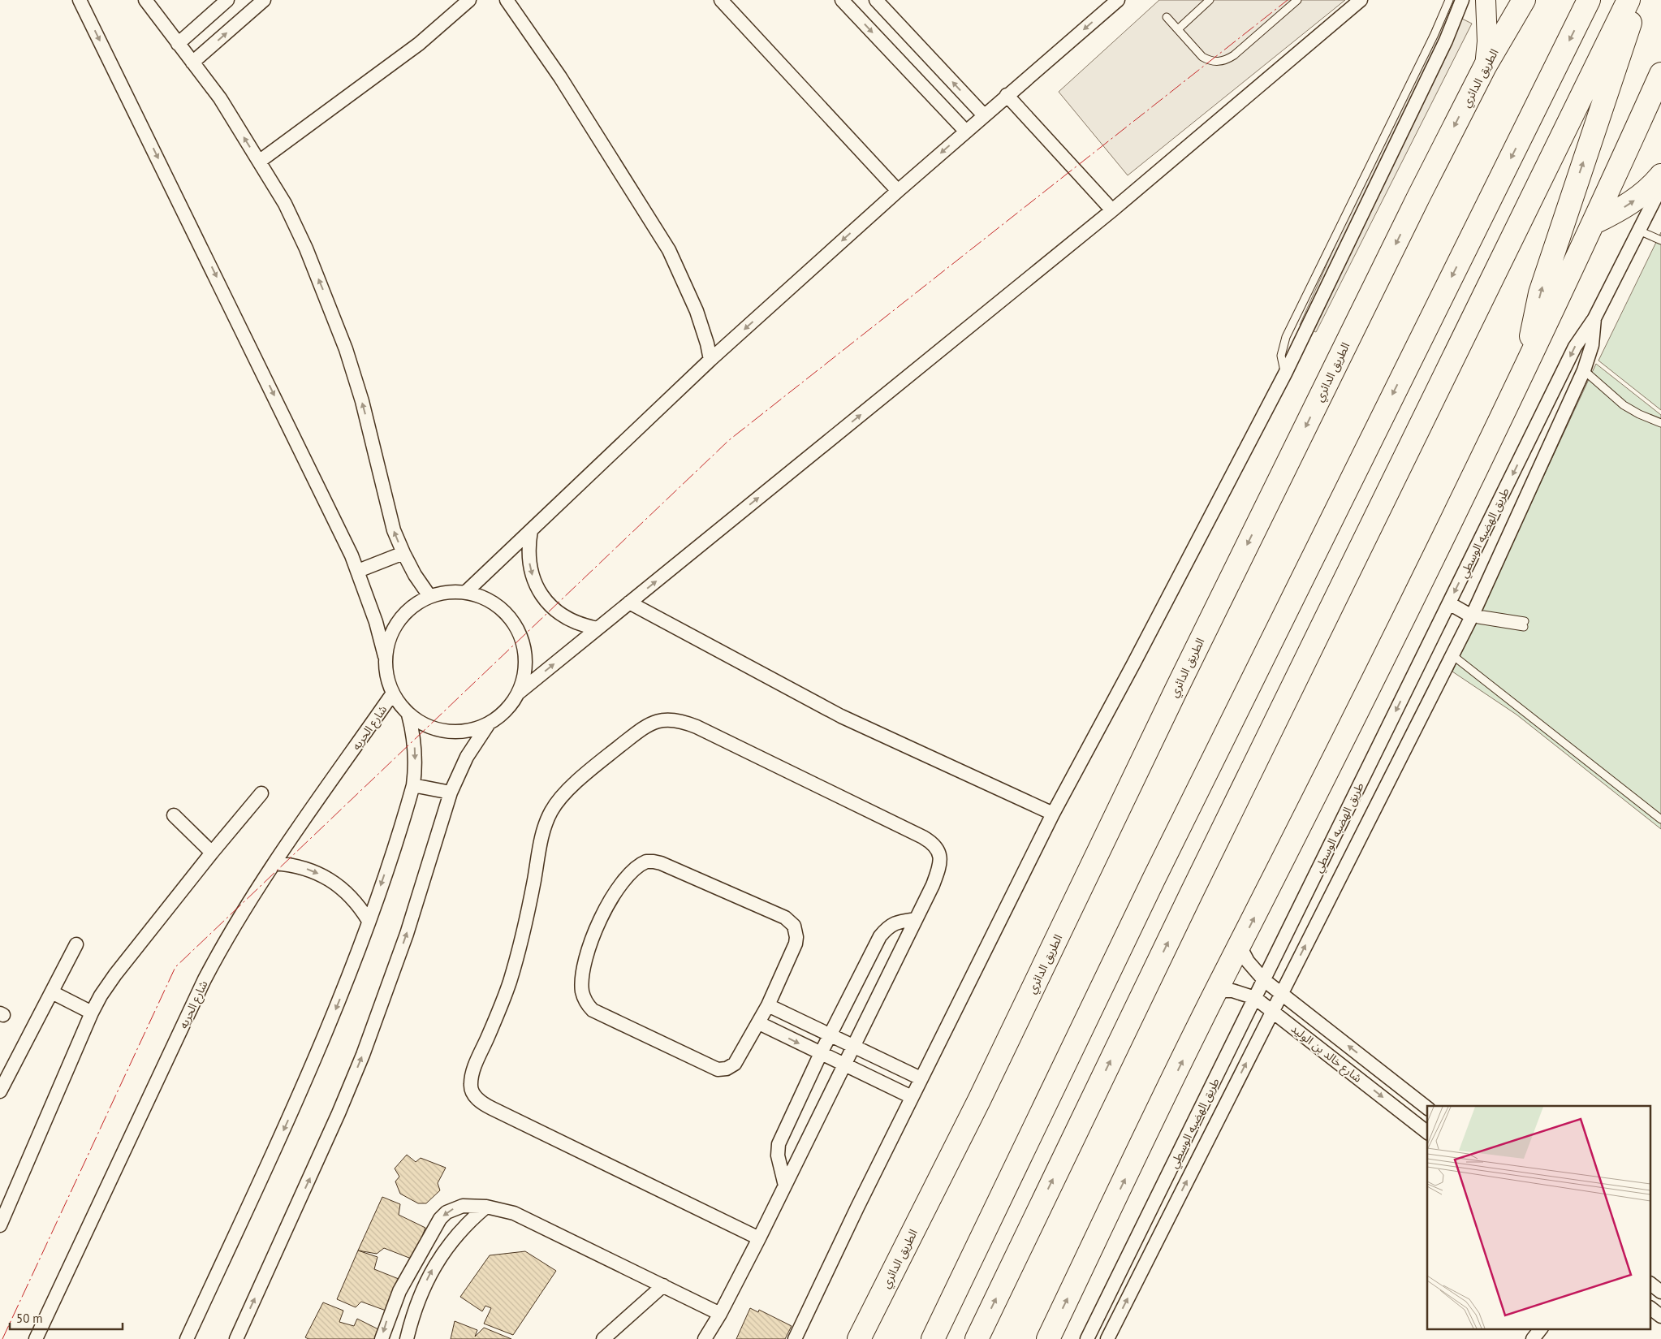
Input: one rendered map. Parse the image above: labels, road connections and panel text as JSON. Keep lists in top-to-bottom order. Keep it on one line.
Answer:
{"streets":{"highway":["الطريق الدائري"],"street":["طريق الهضبه الوسطي","شارع الحريه","شارع خالد بن الوليد"]},"crossings":[["طريق الهضبه الوسطي","شارع خالد بن الوليد"]],"scale_bar":"50 m"}
